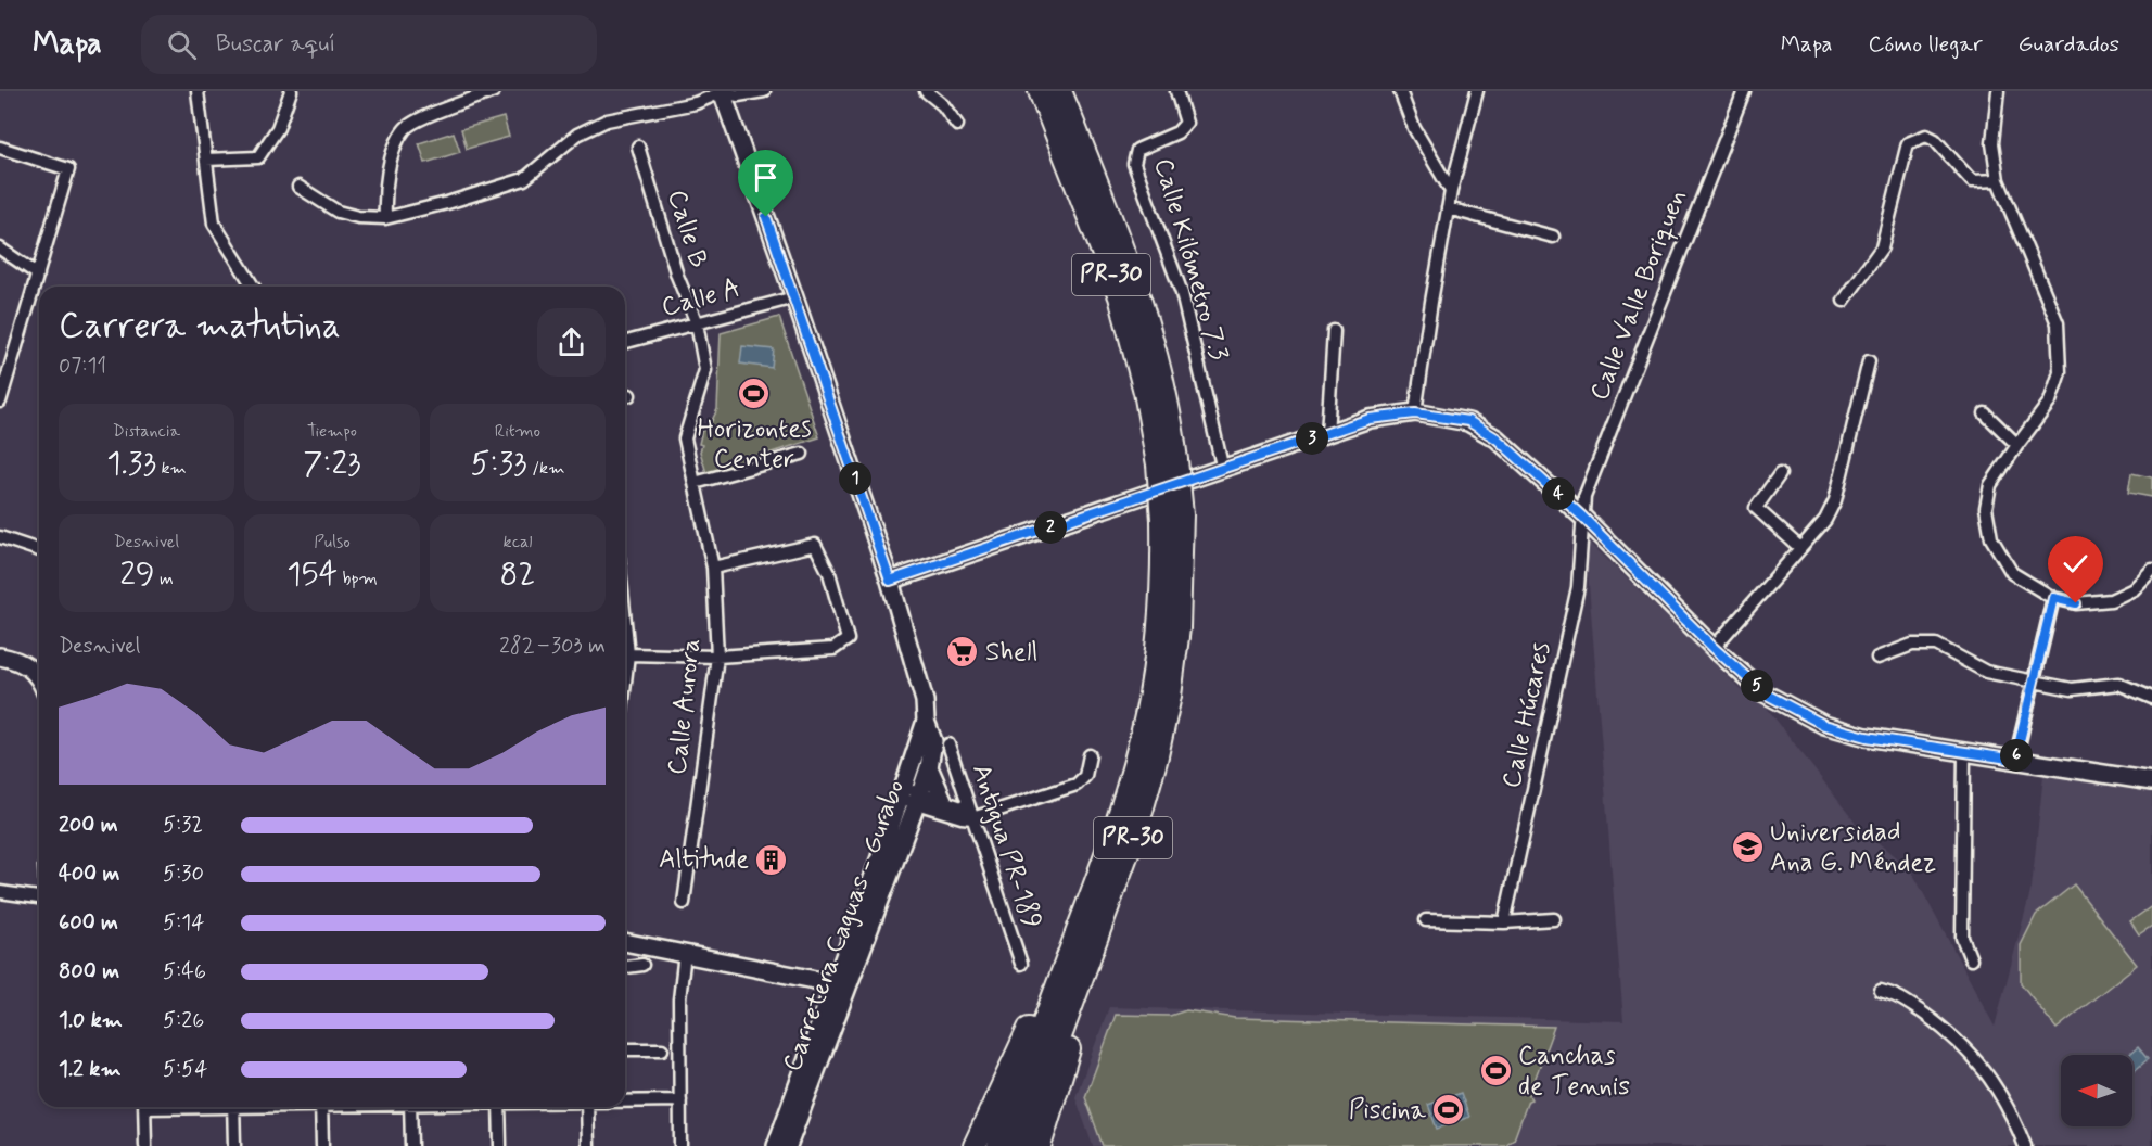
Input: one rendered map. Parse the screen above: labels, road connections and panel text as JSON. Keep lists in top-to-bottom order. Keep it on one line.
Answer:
{"streets":{"highway":["PR-30"],"street":["Calle B","Calle Kilómetro 7.3","Calle Valle Boriquen","Calle A","Calle Aurora","Calle Húcares","Antigua PR-189","Carretera Caguas - Gurabo"]},"crossings":[["Calle B","Calle A"],["Calle B","Calle Aurora"],["Calle Valle Boriquen","Calle Húcares"],["Calle A","Calle Aurora"],["Calle A","Carretera Caguas - Gurabo"]],"places":{"sports":["Horizontes Center","Canchas de Tennis","Piscina"],"supermarket":["Shell"],"school or university":["Universidad Ana G. Méndez"],"building":["Altitude"]},"north":"left","page":{"header":"Mapa","search":"Buscar aquí","nav":["Mapa","Cómo llegar","Guardados"],"heading":["Carrera matutina","07:11"],"stats":[["Distancia","1.33 km"],["Tiempo","7:23"],["Ritmo","5:33 /km"],["Desnivel","29 m"],["Pulso","154 bpm"],["kcal","82"]],"pins":["3","1","4","2","5","6"],"chart":["Desnivel","282–303 m"],"list":[{"name":"200 m","note":"5:32"},{"name":"400 m","note":"5:30"},{"name":"600 m","note":"5:14"},{"name":"800 m","note":"5:46"},{"name":"1.0 km","note":"5:26"},{"name":"1.2 km","note":"5:54"}]}}
